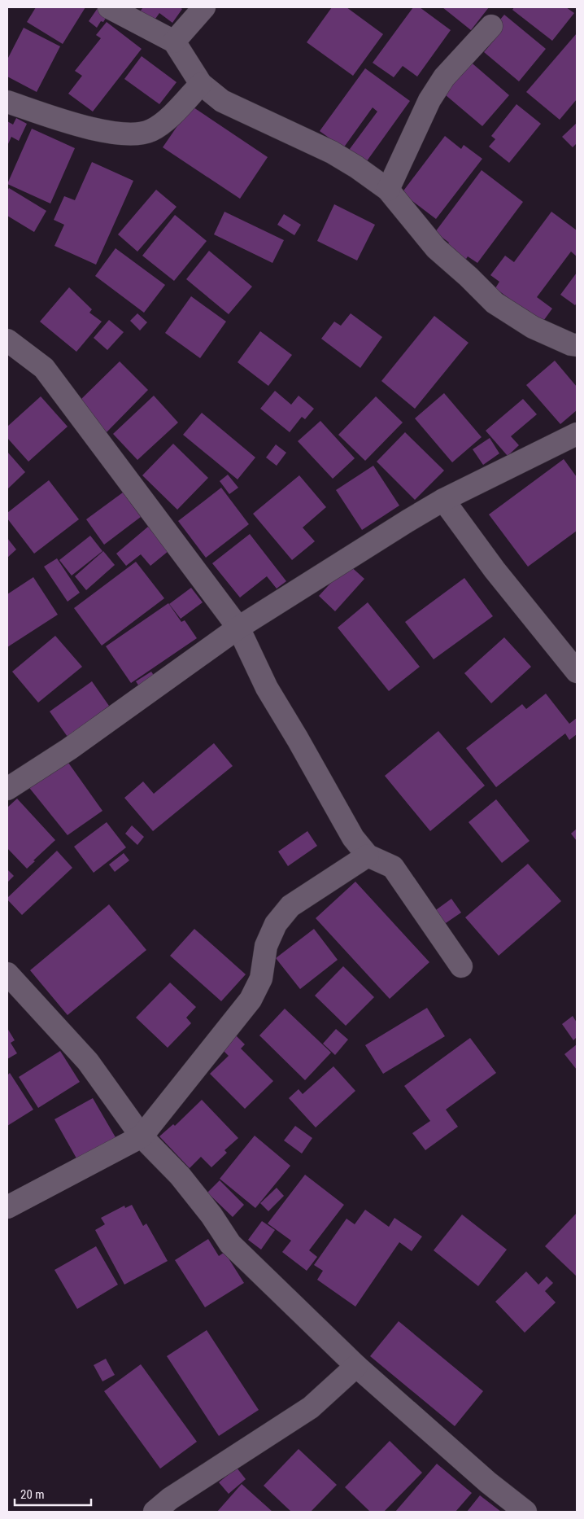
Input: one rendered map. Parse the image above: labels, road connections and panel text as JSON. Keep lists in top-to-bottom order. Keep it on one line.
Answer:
{"scale_bar":"20 m"}
